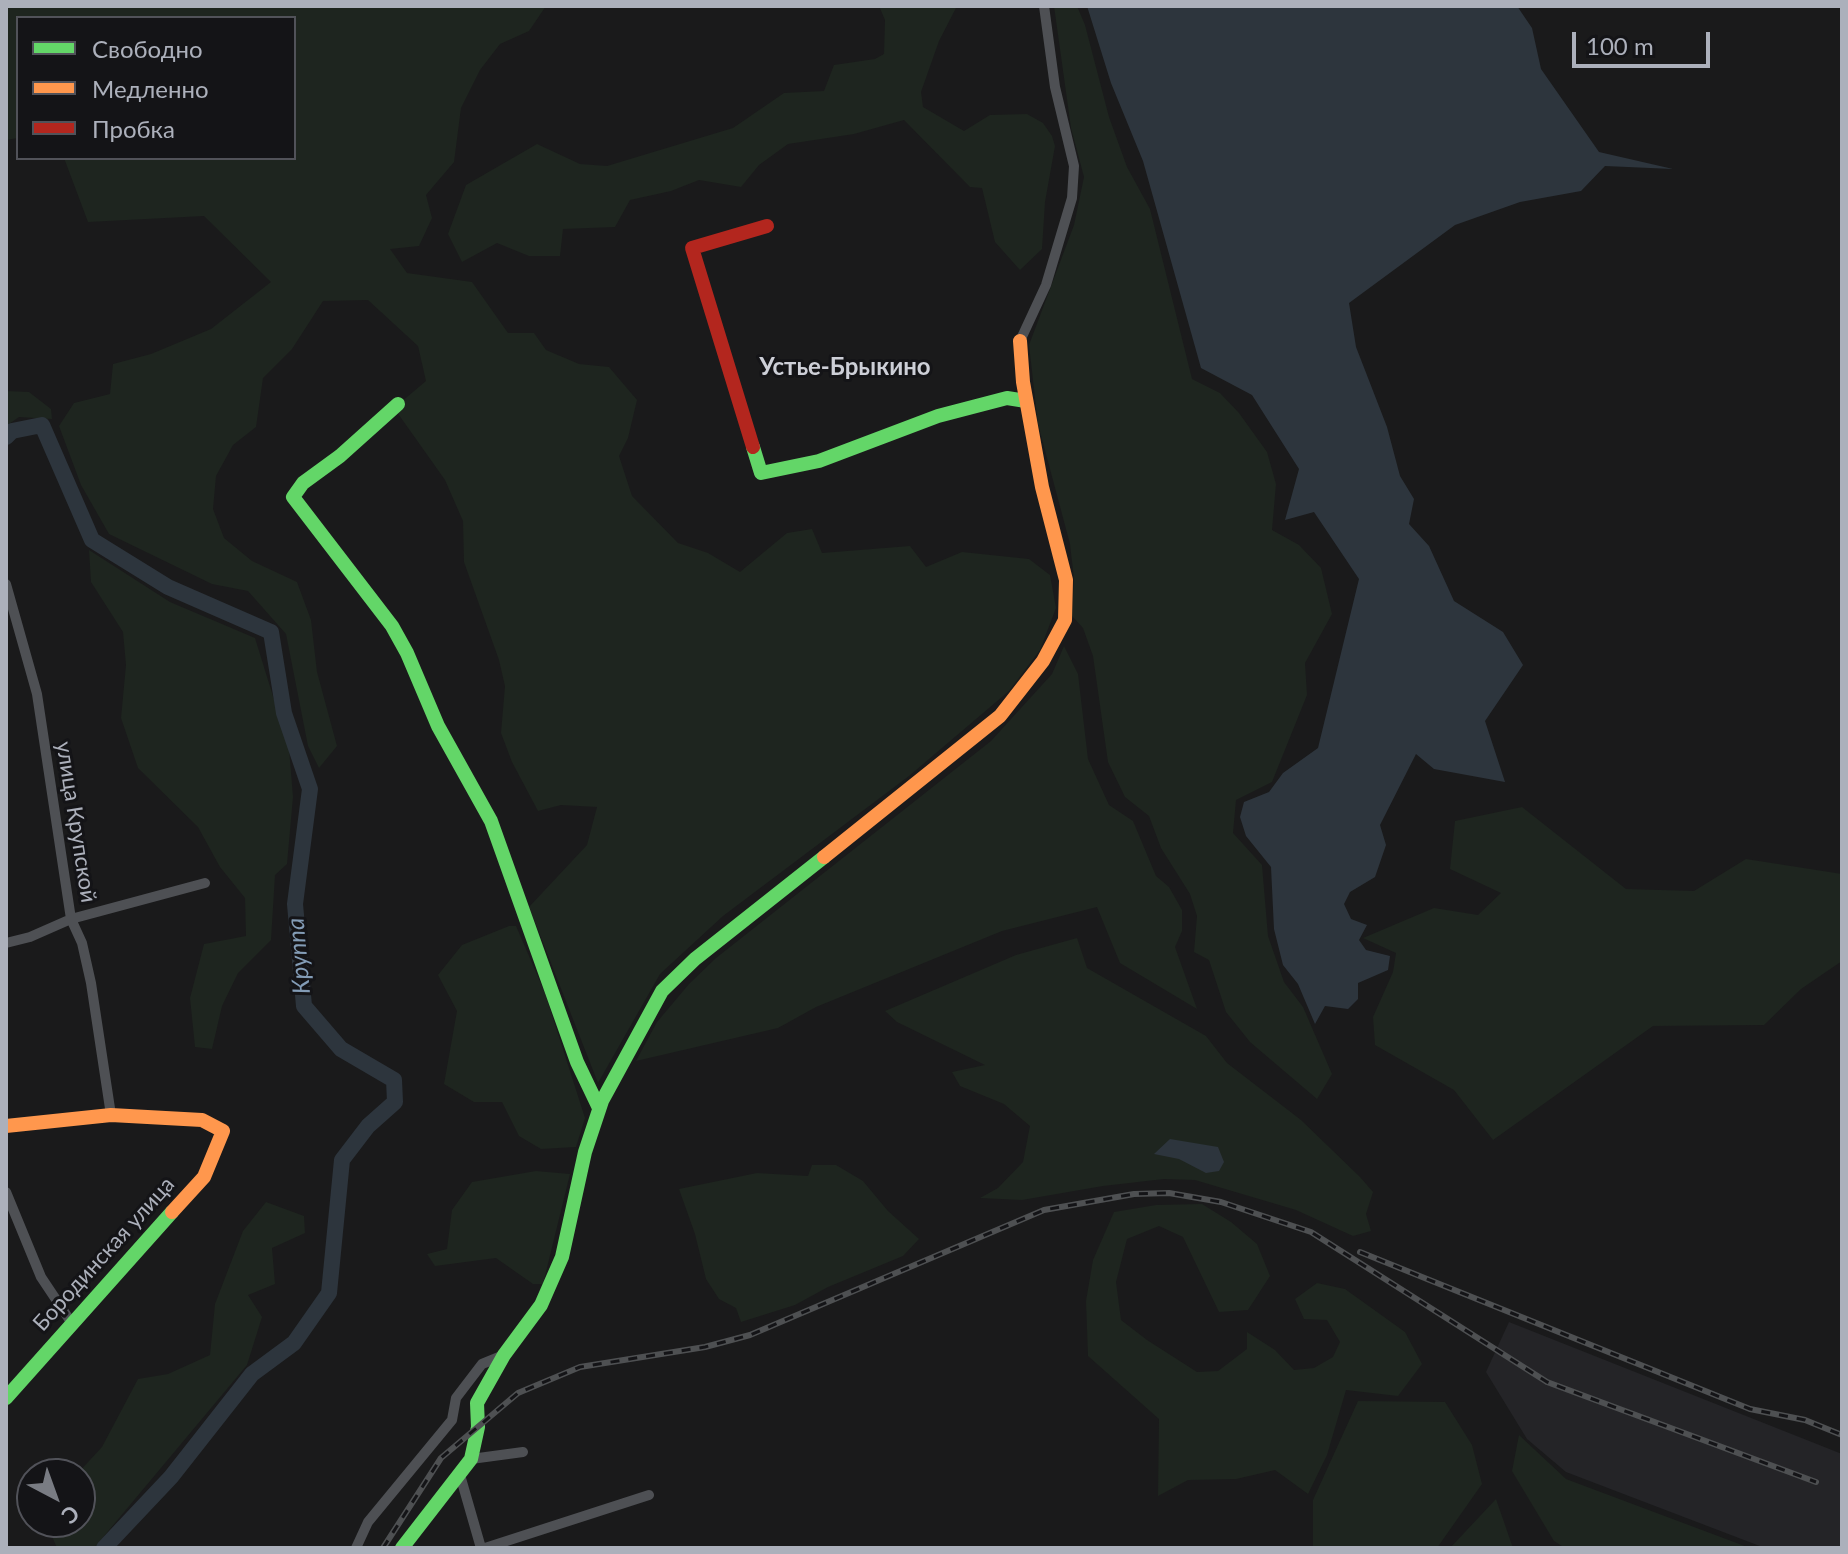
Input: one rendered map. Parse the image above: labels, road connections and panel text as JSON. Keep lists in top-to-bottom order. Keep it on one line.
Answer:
{"streets":{"street":["улица Крупской","Бородинская улица"]},"crossings":[["улица Крупской","Бородинская улица"]],"districts":["Устье-Брыкино"],"water":["Круппа"],"legend":["Свободно","Медленно","Пробка"],"scale_bar":"100 m","north":"bottom right"}
